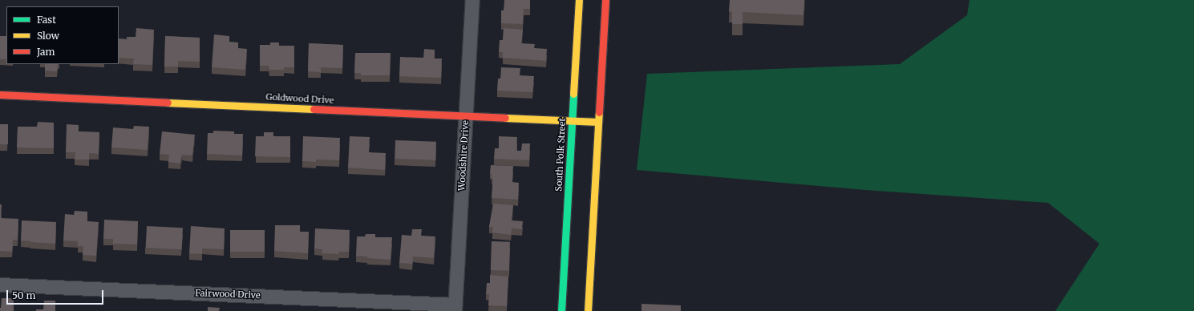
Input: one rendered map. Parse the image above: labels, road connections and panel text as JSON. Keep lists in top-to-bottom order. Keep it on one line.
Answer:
{"streets":{"main road":["Goldwood Drive","South Polk Street"],"street":["Woodshire Drive","Fairwood Drive"]},"crossings":[["Goldwood Drive","South Polk Street"],["Goldwood Drive","Woodshire Drive"],["Woodshire Drive","Fairwood Drive"]],"legend":["Fast","Slow","Jam"],"scale_bar":"50 m"}
